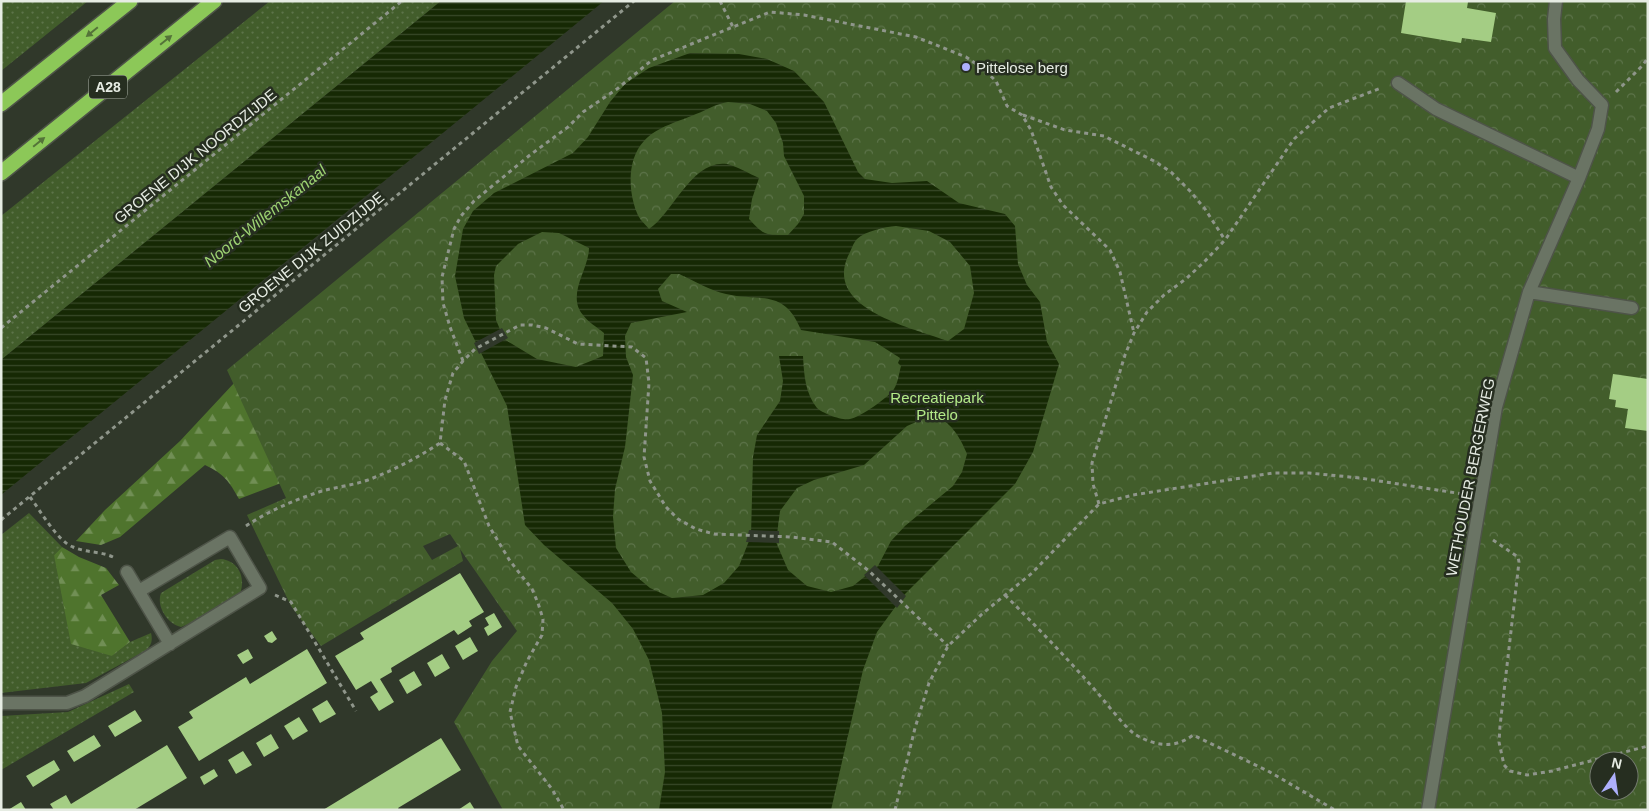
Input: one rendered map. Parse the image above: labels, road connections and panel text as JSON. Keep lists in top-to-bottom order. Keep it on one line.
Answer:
{"streets":{"highway":["A28"],"street":["WETHOUDER BERGERWEG"],"path":["GROENE DIJK NOORDZIJDE","GROENE DIJK ZUIDZIJDE"]},"water":["Noord-Willemskanaal"],"parks":["Recreatiepark Pittelo"],"places":["Pittelose berg"],"north":"top"}
